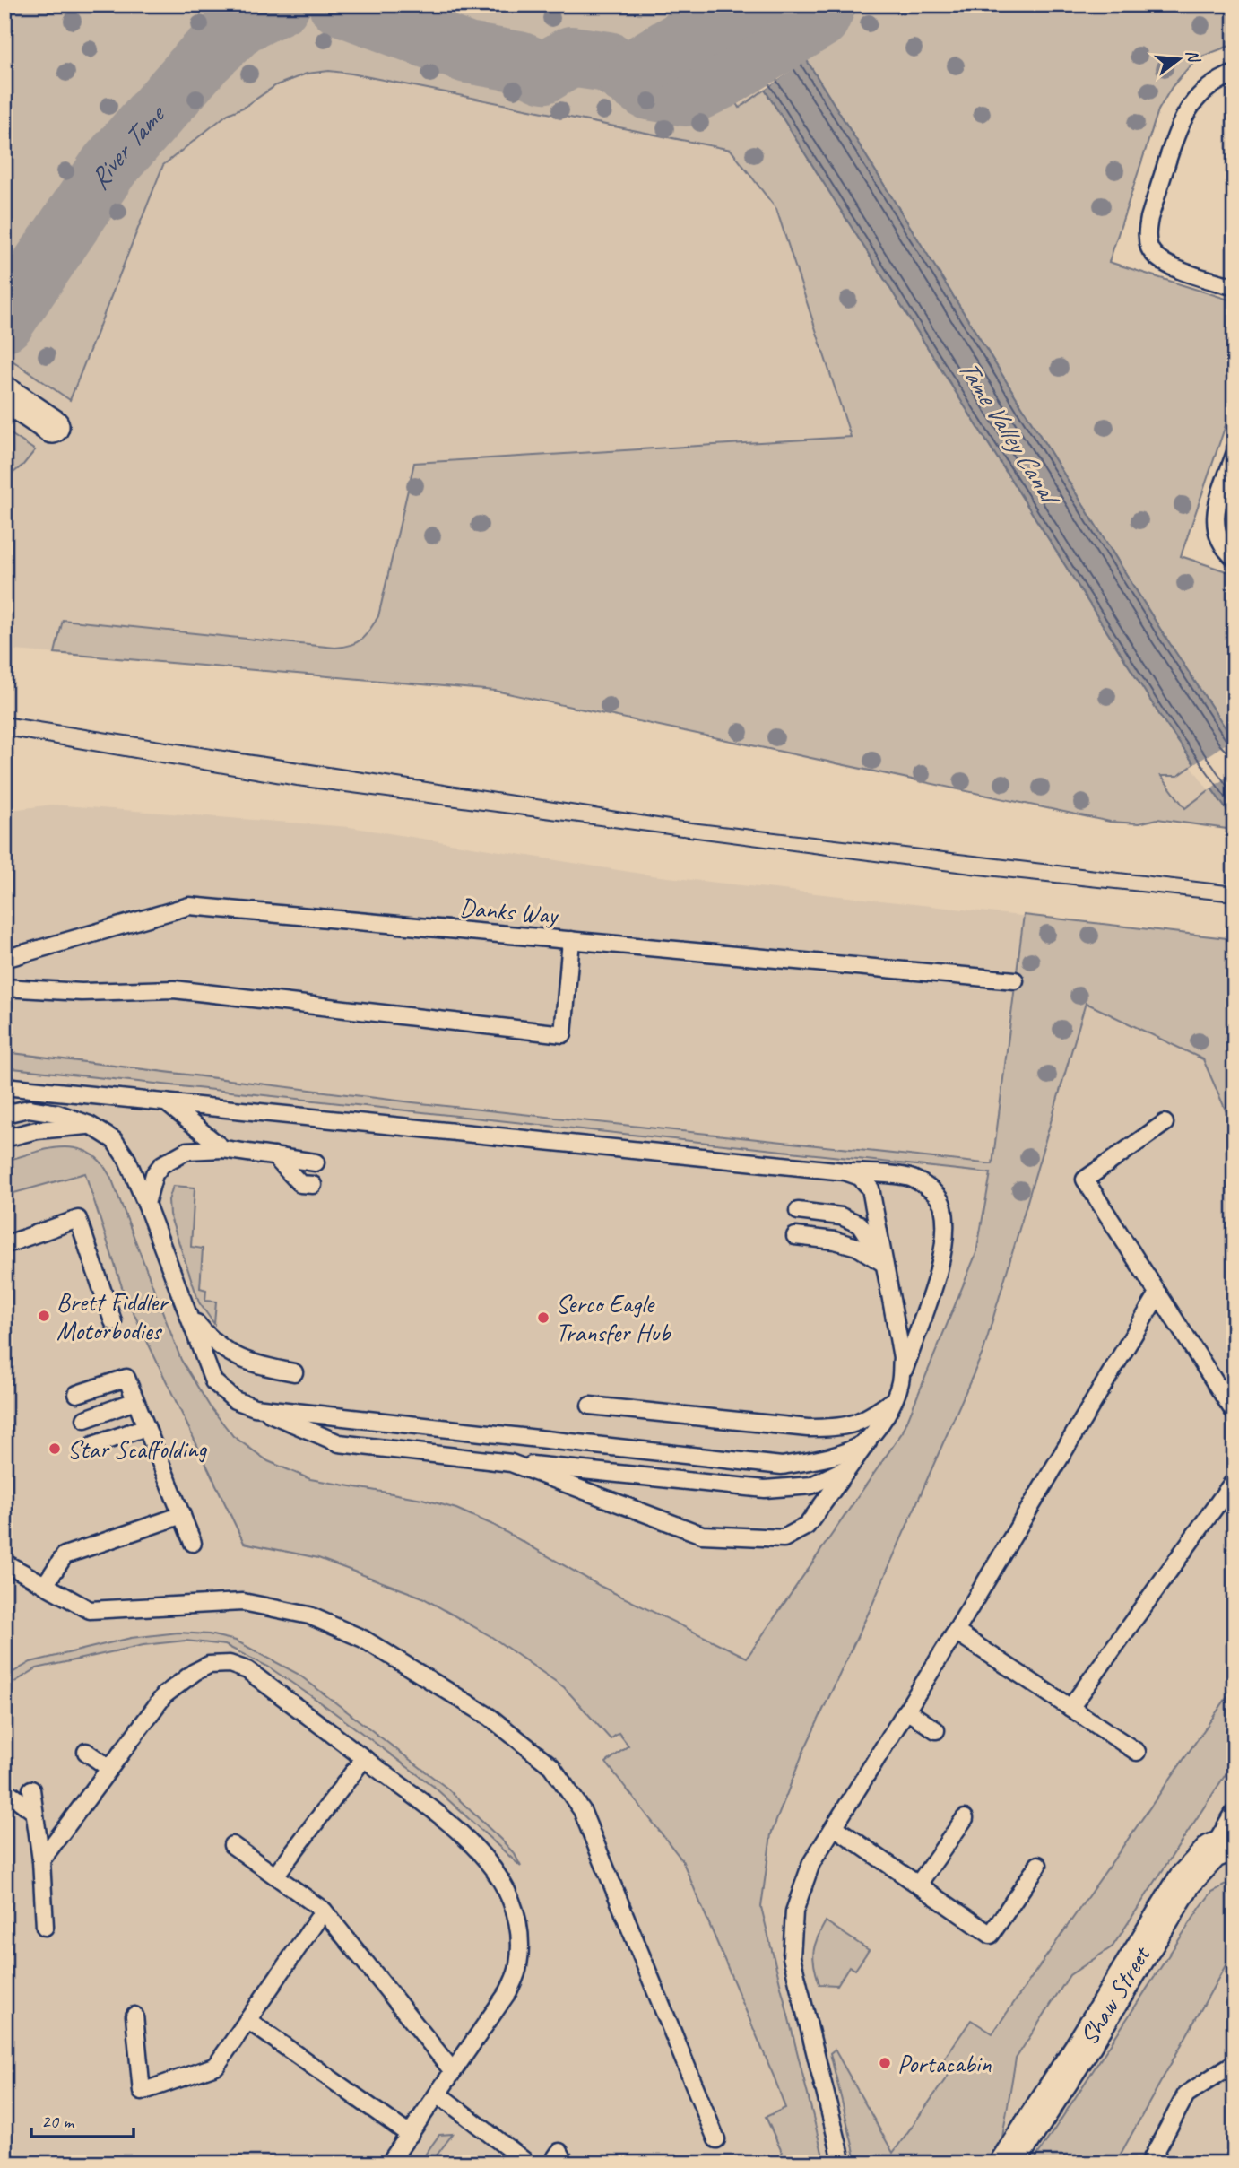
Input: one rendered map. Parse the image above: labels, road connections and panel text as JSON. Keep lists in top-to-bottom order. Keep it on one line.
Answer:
{"streets":{"street":["Shaw Street"],"lane":["Danks Way"]},"water":["River Tame","Tame Valley Canal"],"places":["Brett Fiddler Motorbodies","Serco Eagle Transfer Hub","Star Scaffolding","Portacabin"],"scale_bar":"20 m","north":"right"}
